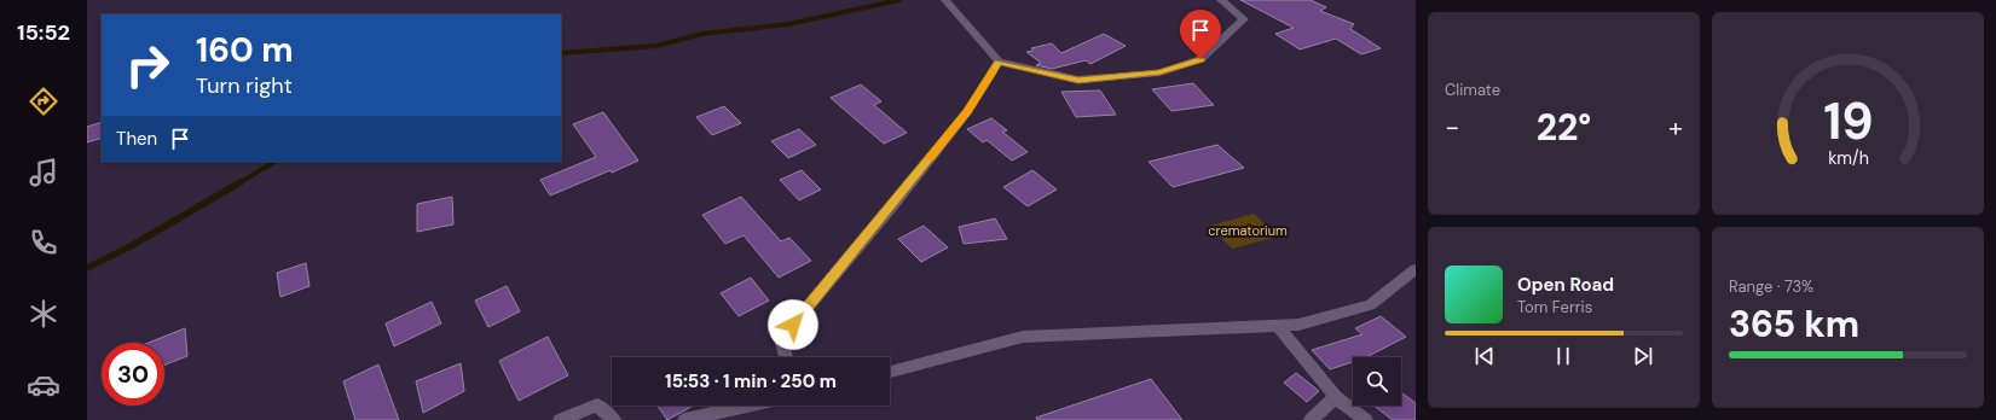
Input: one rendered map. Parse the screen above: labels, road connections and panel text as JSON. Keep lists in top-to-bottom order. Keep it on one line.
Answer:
{"parks":["crematorium"],"page":{"tabs":"15:52","tile":["Climate",["Range · 73%","365 km"]],"turn":["160 m","Turn right"],"heat":["−","22°","+"],"then":"Then","song":["Open Road","Tom Ferris"],"limit":"30","trip":"15:53 · 1 min · 250 m","gauge":["19","km/h"]}}
